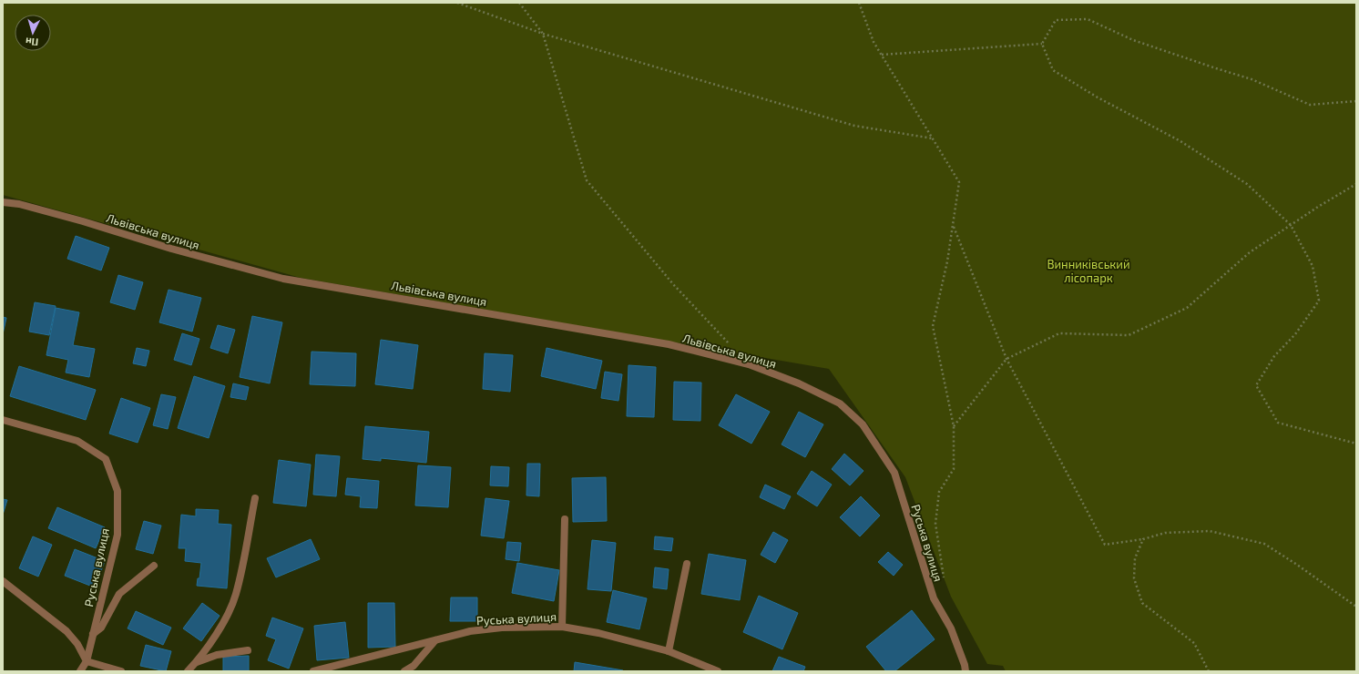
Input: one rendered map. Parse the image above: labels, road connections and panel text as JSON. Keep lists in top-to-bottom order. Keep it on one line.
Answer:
{"streets":{"street":["Львівська вулиця","Руська вулиця"]},"crossings":[["Львівська вулиця","Руська вулиця"]],"parks":["Винниківський лісопарк"],"north":"bottom"}
